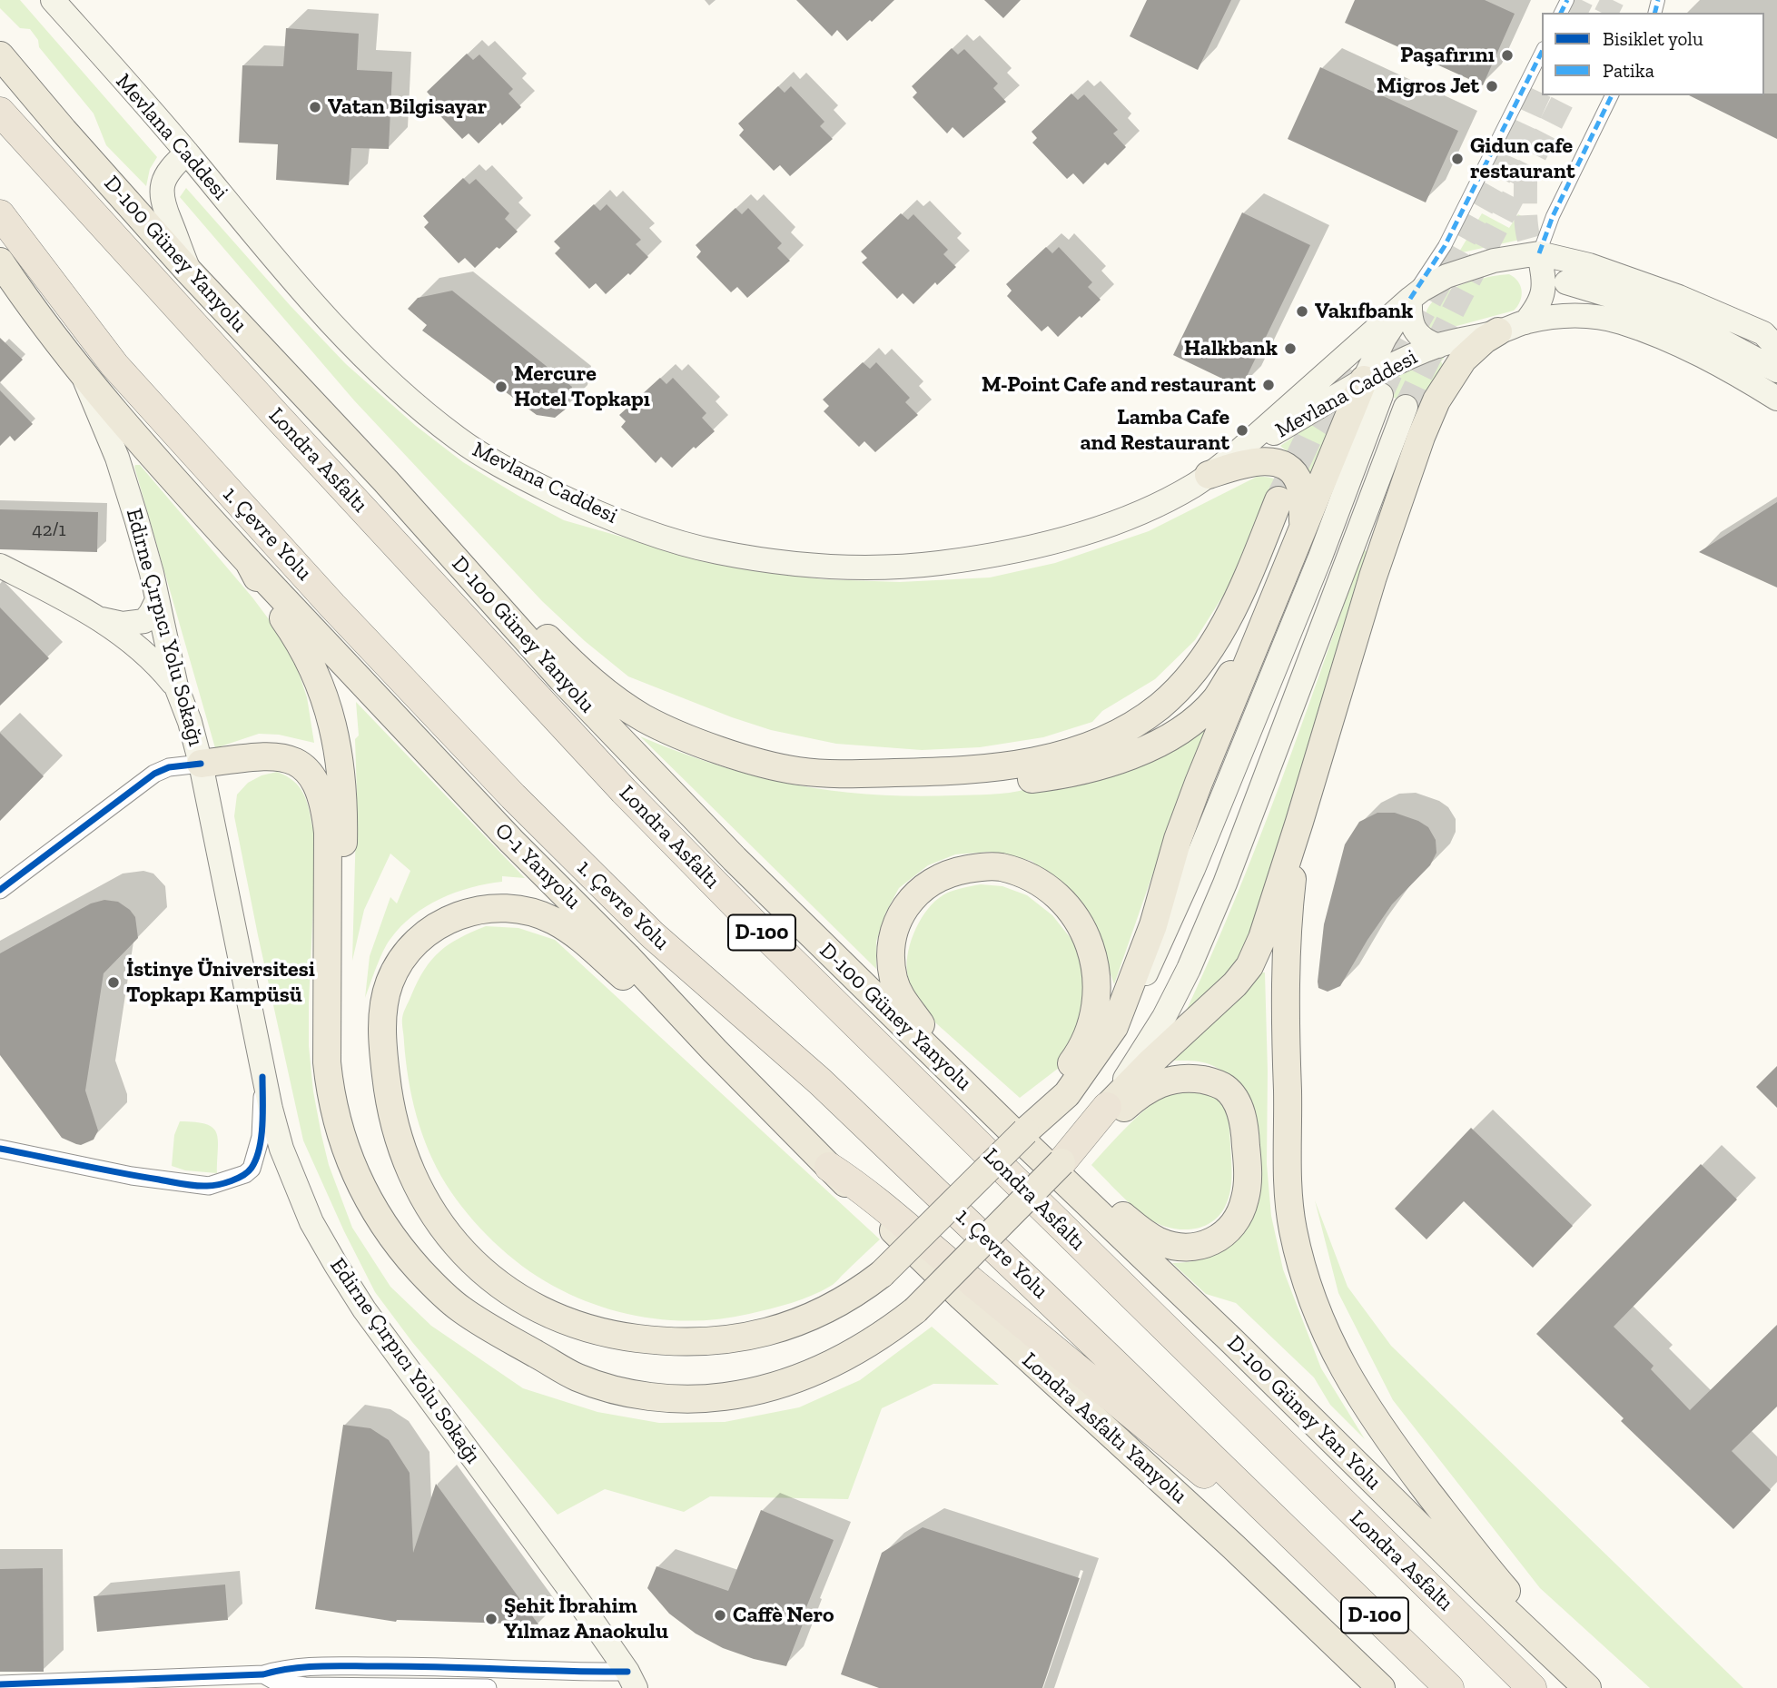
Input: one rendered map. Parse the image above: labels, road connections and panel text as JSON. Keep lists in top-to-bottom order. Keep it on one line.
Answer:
{"streets":{"highway":["Londra Asfaltı","1. Çevre Yolu","D-100"],"main road":["Mevlana Caddesi","D-100 Güney Yanyolu","Edirne Çırpıcı Yolu Sokağı","O-1 Yanyolu","D-100 Güney Yan Yolu","Londra Asfaltı Yanyolu"]},"crossings":[["D-100 Güney Yanyolu","D-100 Güney Yan Yolu"],["Londra Asfaltı","D-100"],["1. Çevre Yolu","D-100"],["O-1 Yanyolu","Londra Asfaltı Yanyolu"]],"places":["Paşafırını","Migros Jet","Vatan Bilgisayar","Gidun cafe restaurant","Vakıfbank","Halkbank","M-Point Cafe and restaurant","Mercure Hotel Topkapı","Lamba Cafe and Restaurant","İstinye Üniversitesi Topkapı Kampüsü","Caffè Nero","Şehit İbrahim Yılmaz Anaokulu"],"house_numbers":["42/1"],"legend":["Bisiklet yolu","Patika"]}
